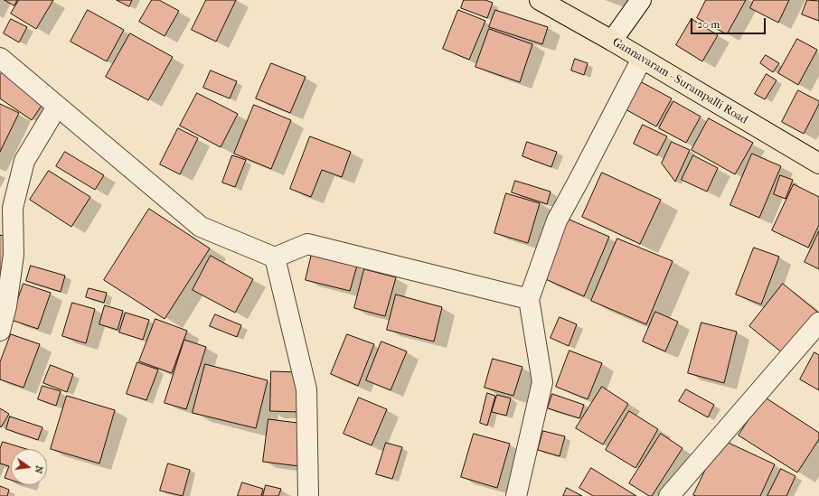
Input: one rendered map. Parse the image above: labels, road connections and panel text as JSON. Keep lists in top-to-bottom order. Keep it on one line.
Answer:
{"streets":{"main road":["Gannavaram - Surampalli Road"]},"scale_bar":"20 m","north":"right"}
